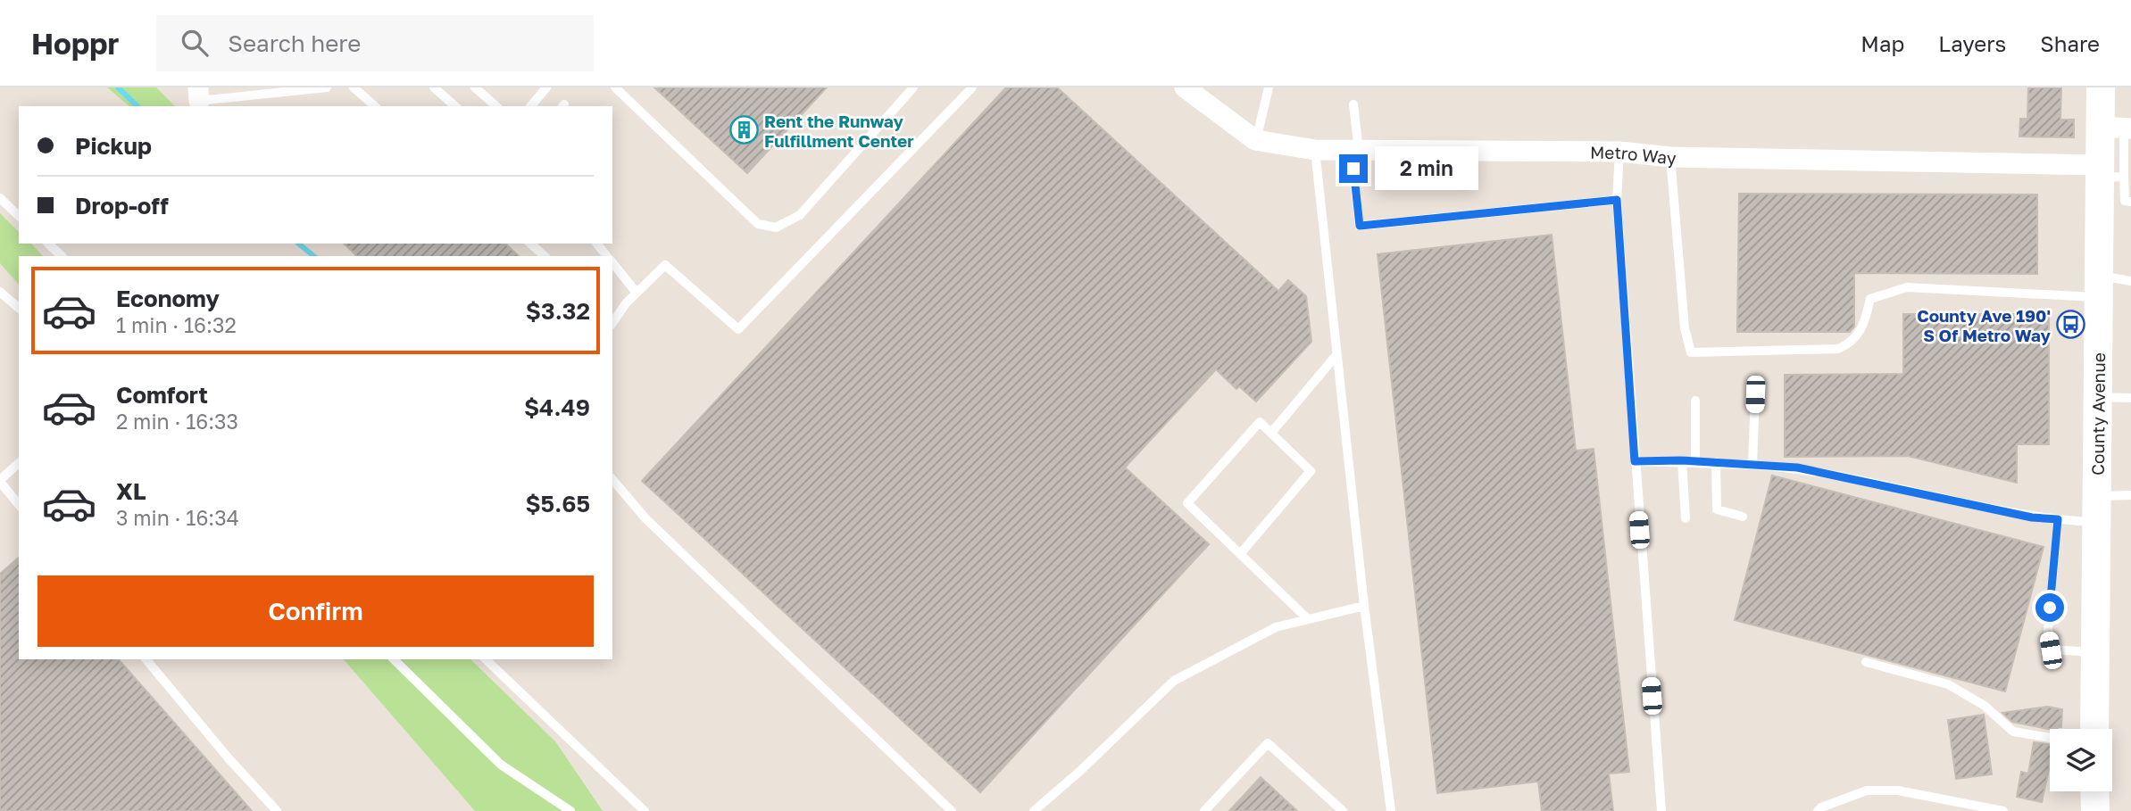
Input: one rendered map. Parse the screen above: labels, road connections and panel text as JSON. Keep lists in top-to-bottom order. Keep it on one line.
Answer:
{"streets":{"main road":["County Avenue"],"street":["Metro Way"]},"crossings":[["Metro Way","County Avenue"]],"places":{"building":["Rent the Runway Fulfillment Center"],"bus stop":["County Ave 190' S Of Metro Way"]},"page":{"header":"Hoppr","search":"Search here","nav":["Map","Layers","Share"],"banner":["Pickup","Drop-off"],"bubble":"2 min","list":[{"name":"Economy","note":"1 min · 16:32","value":"$3.32"},{"name":"Comfort","note":"2 min · 16:33","value":"$4.49"},{"name":"XL","note":"3 min · 16:34","value":"$5.65"}],"buttons":"Confirm"}}
